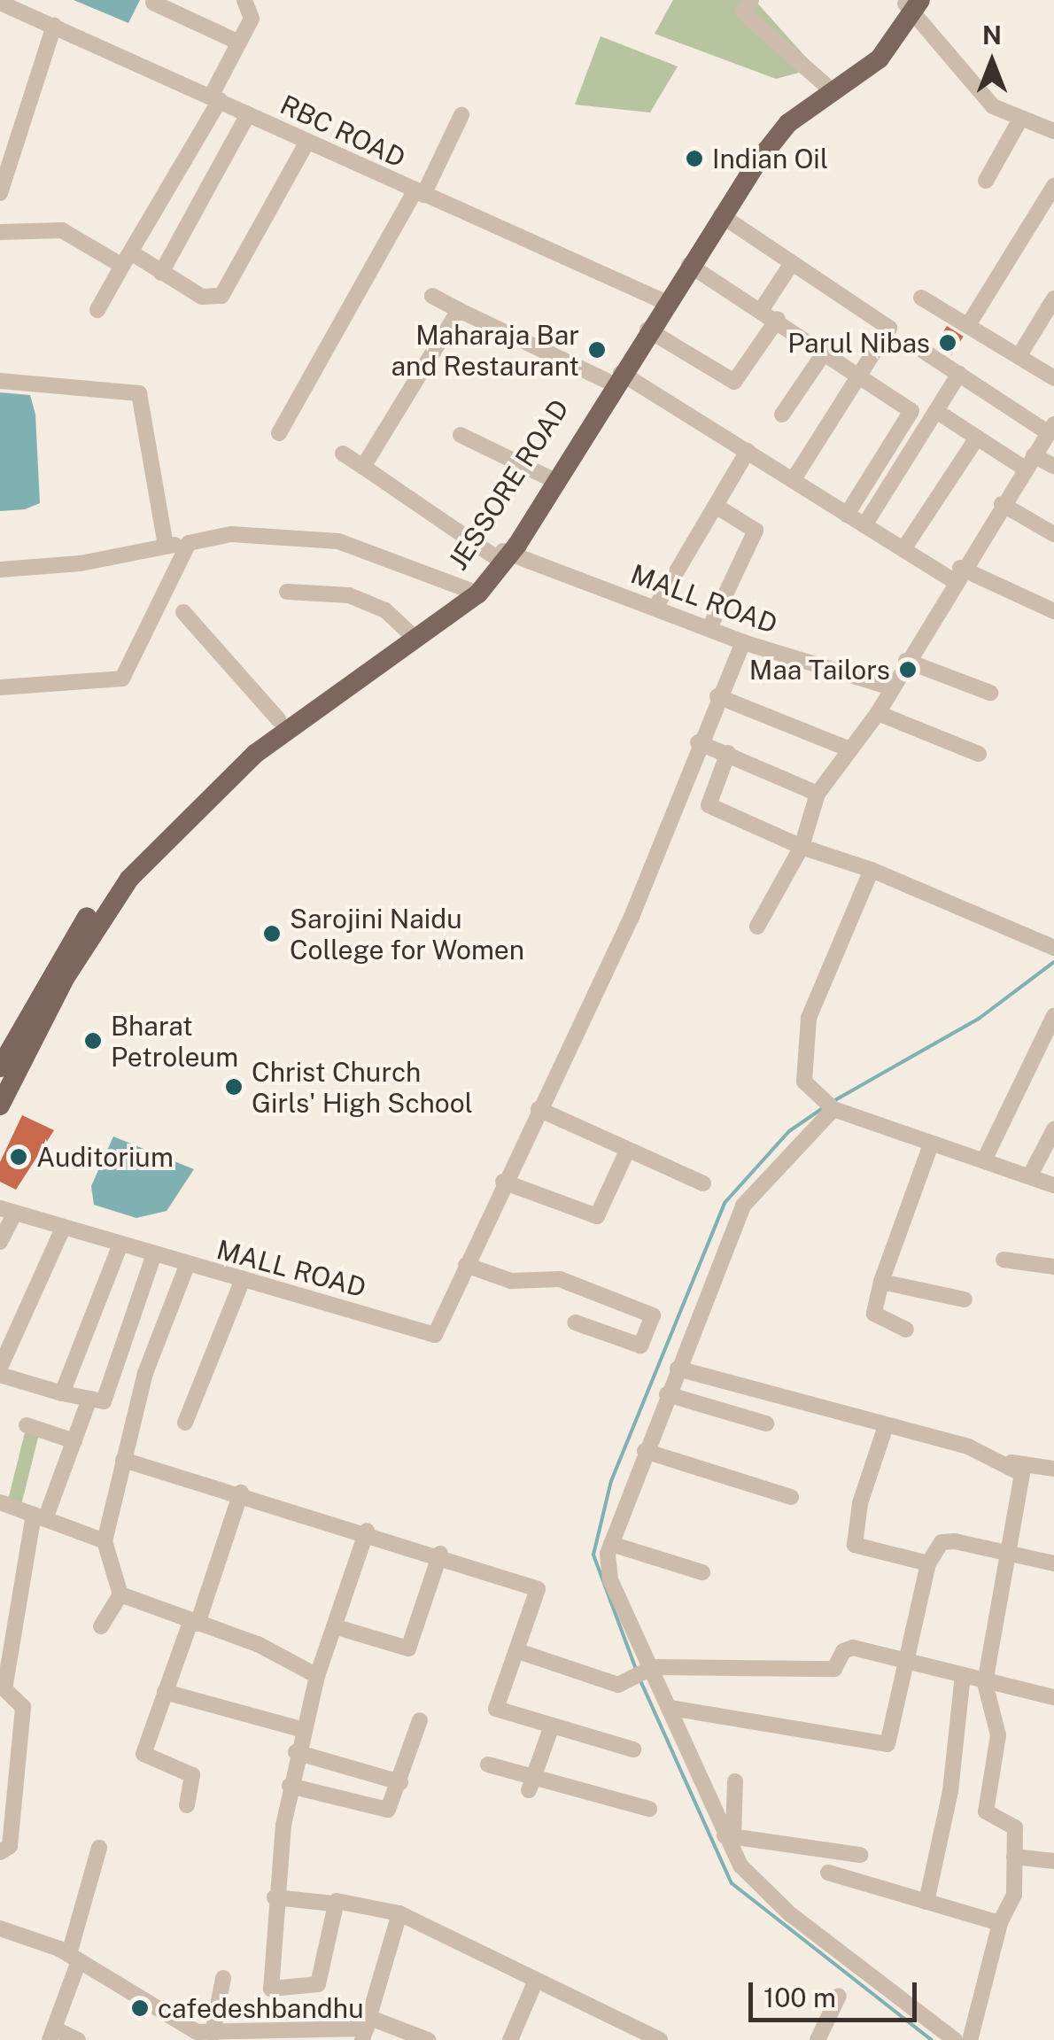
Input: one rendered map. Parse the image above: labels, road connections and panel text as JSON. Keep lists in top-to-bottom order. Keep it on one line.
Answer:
{"streets":{"main road":["JESSORE ROAD"],"street":["RBC ROAD","MALL ROAD"]},"crossings":[["RBC ROAD","JESSORE ROAD"],["JESSORE ROAD","MALL ROAD"]],"places":["Indian Oil","Parul Nibas","Maharaja Bar and Restaurant","Maa Tailors","Sarojini Naidu College for Women","Bharat Petroleum","Christ Church Girls' High School","Auditorium","cafedeshbandhu"],"scale_bar":"100 m","north":"top"}
